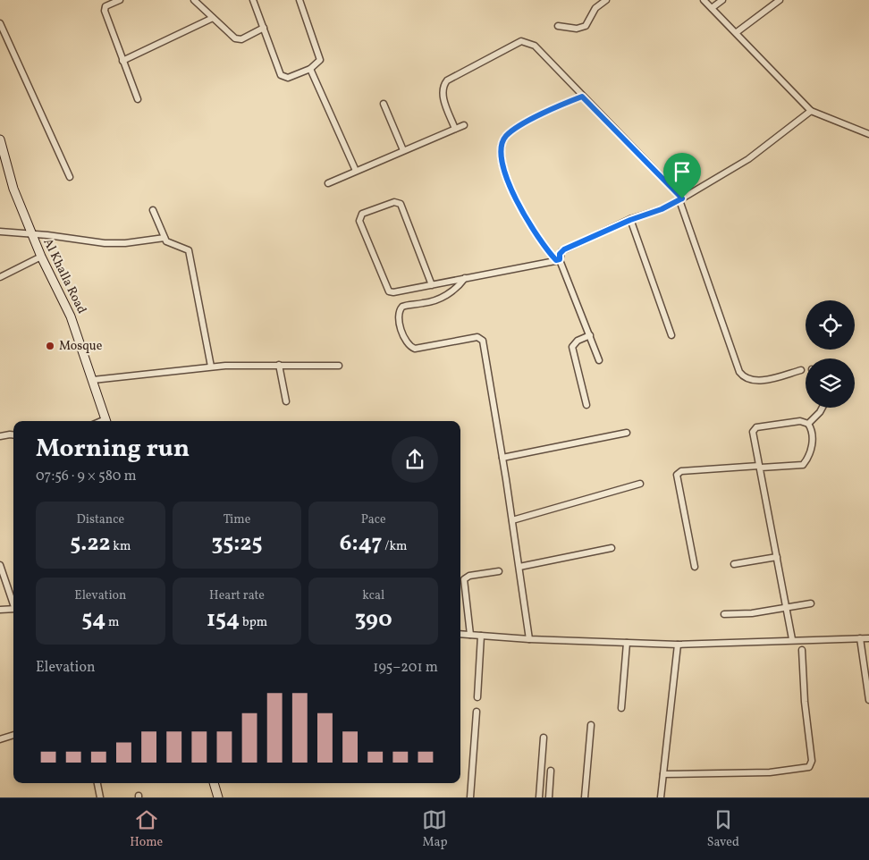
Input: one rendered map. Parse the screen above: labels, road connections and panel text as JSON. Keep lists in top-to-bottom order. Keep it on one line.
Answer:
{"streets":{"street":["Al Khalla Road"]},"places":["Mosque"],"page":{"heading":["Morning run","07:56 · 9 × 580 m"],"stats":[["Distance","5.22 km"],["Time","35:25"],["Pace","6:47 /km"],["Elevation","54 m"],["Heart rate","154 bpm"],["kcal","390"]],"chart":["Elevation","195–201 m"],"tabs":["Home","Map","Saved"]}}
